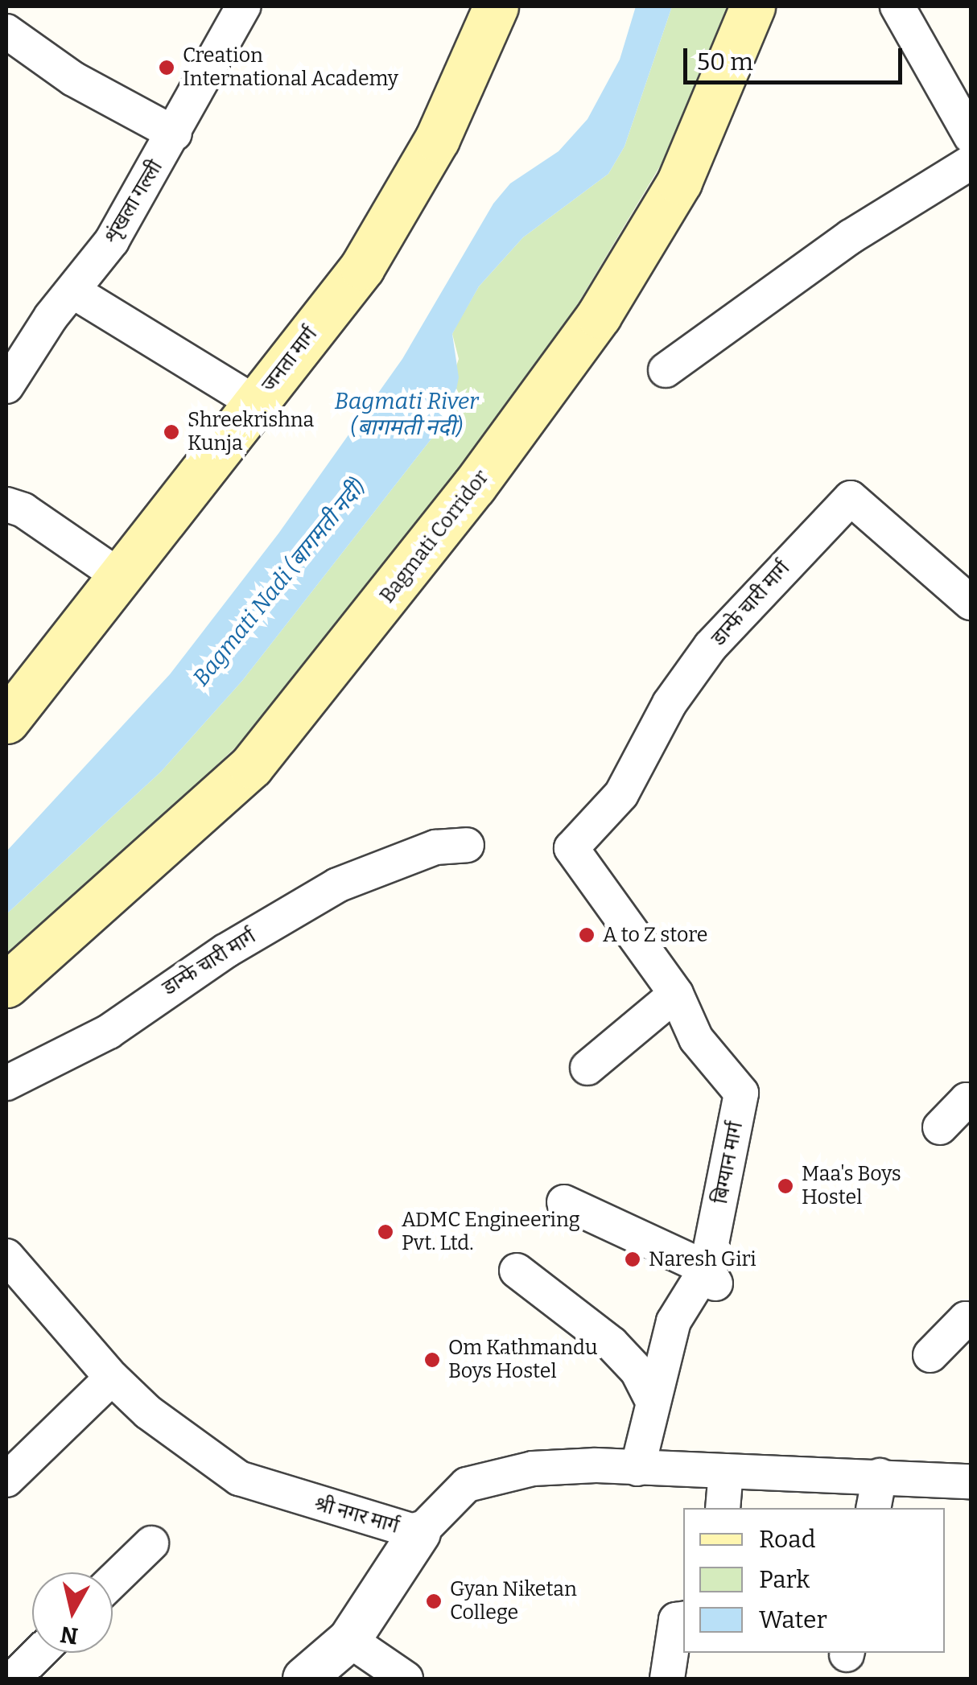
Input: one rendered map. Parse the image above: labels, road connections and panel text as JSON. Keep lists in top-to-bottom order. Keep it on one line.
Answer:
{"streets":{"main road":["जनता मार्ग","Bagmati Corridor"],"street":["शृंखला गल्ली","डान्फे चारी मार्ग","बिग्यान मार्ग","श्री नगर मार्ग"]},"crossings":[["डान्फे चारी मार्ग","बिग्यान मार्ग"],["बिग्यान मार्ग","श्री नगर मार्ग"]],"water":["Bagmati River (बागमती नदी)","Bagmati Nadi (बागमती नदी)"],"places":["Creation International Academy","Shreekrishna Kunja","A to Z store","Maa's Boys Hostel","ADMC Engineering Pvt. Ltd.","Naresh Giri","Om Kathmandu Boys Hostel","Gyan Niketan College"],"legend":["Road","Park","Water"],"scale_bar":"50 m","north":"bottom"}
